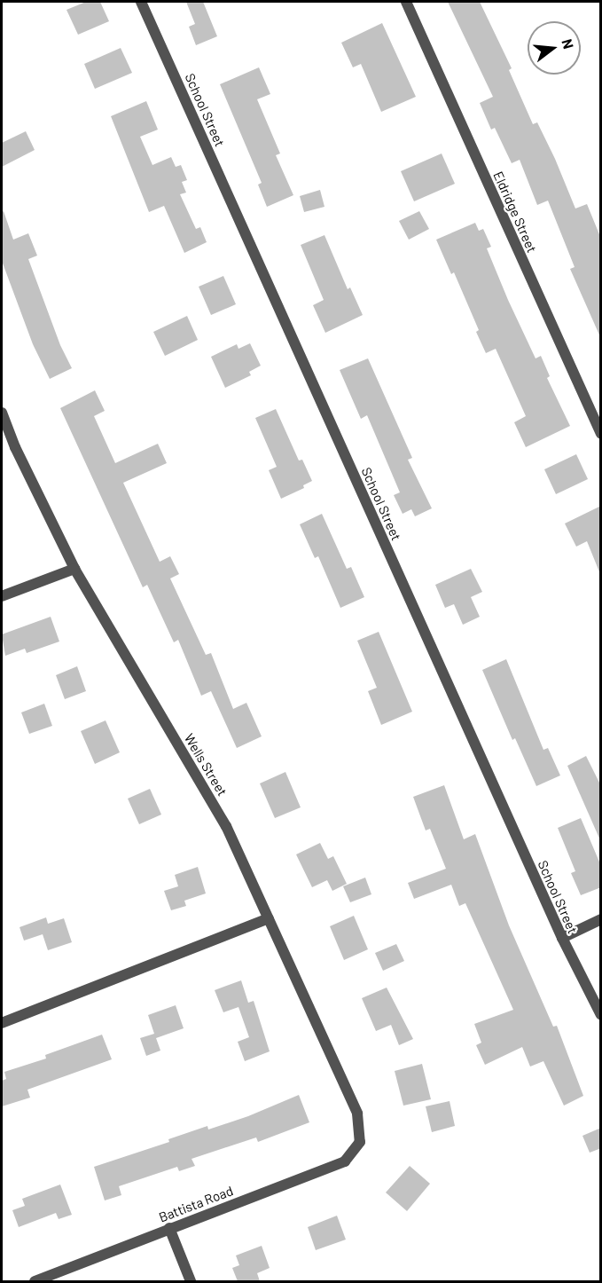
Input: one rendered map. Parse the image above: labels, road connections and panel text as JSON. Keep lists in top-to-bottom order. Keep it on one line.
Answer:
{"streets":{"street":["School Street","Eldridge Street","Wells Street","Battista Road"]},"crossings":[["Wells Street","Battista Road"]],"north":"right"}
